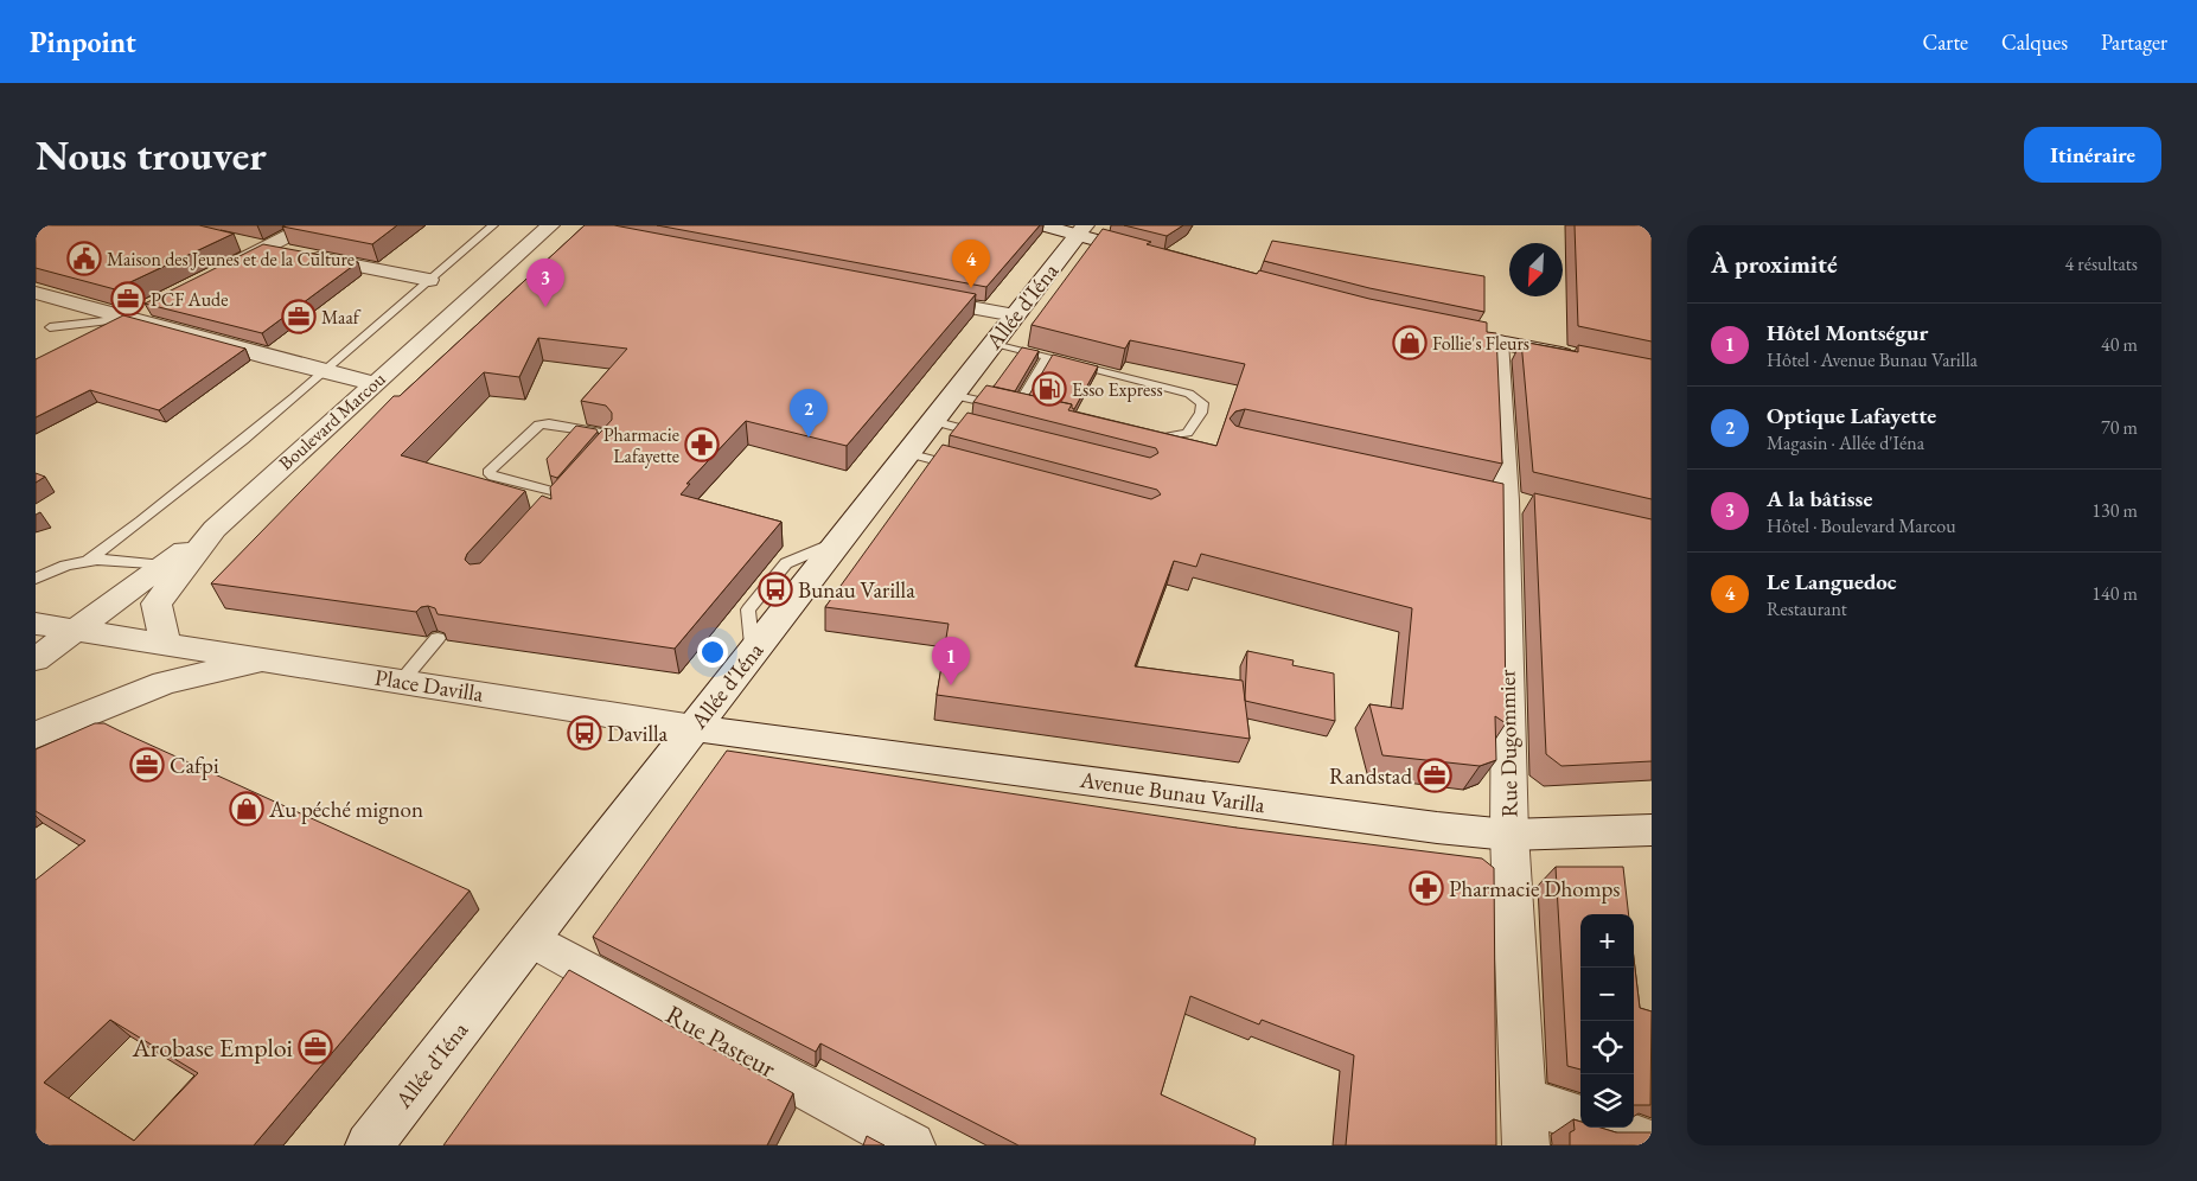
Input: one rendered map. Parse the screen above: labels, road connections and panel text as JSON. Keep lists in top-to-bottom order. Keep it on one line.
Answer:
{"streets":{"street":["Allée d'Iéna","Boulevard Marcou","Place Davilla","Rue Dugommier","Avenue Bunau Varilla","Rue Pasteur"]},"crossings":[["Allée d'Iéna","Place Davilla"],["Allée d'Iéna","Avenue Bunau Varilla"],["Allée d'Iéna","Rue Pasteur"],["Boulevard Marcou","Place Davilla"],["Place Davilla","Avenue Bunau Varilla"],["Rue Dugommier","Avenue Bunau Varilla"]],"places":{"public building":["Maison des Jeunes et de la Culture"],"office":["PCF Aude","Maaf","Cafpi","Randstad","Arobase Emploi"],"shop":["Follie's Fleurs","Au péché mignon"],"fuel station":["Esso Express"],"pharmacy":["Pharmacie Lafayette","Pharmacie Dhomps"],"bus stop":["Bunau Varilla","Davilla"]},"north":"bottom left","page":{"header":"Pinpoint","nav":["Carte","Calques","Partager"],"buttons":"Itinéraire","title":"Nous trouver","heading":["À proximité","4 résultats"],"pins":["4","3","2","1"],"list":[{"mark":"1","name":"Hôtel Montségur","note":"Hôtel · Avenue Bunau Varilla","value":"40 m"},{"mark":"2","name":"Optique Lafayette","note":"Magasin · Allée d'Iéna","value":"70 m"},{"mark":"3","name":"A la bâtisse","note":"Hôtel · Boulevard Marcou","value":"130 m"},{"mark":"4","name":"Le Languedoc","note":"Restaurant","value":"140 m"}],"map_buttons":["+","−"]}}
